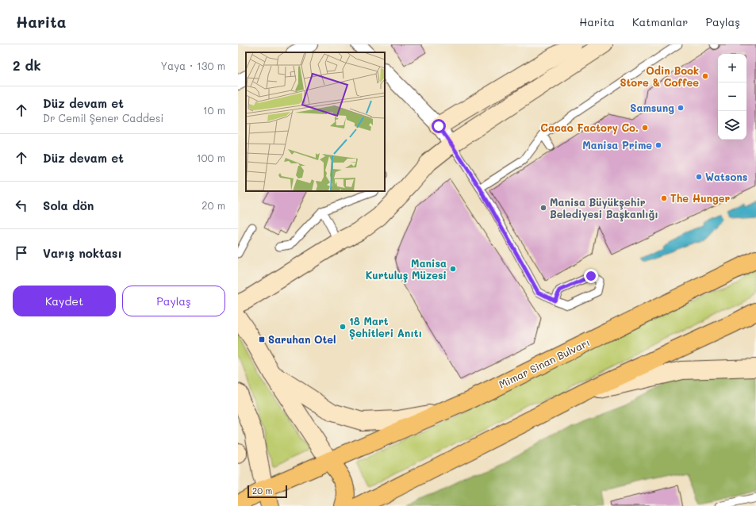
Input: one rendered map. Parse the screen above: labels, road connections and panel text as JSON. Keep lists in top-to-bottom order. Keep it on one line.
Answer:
{"streets":{"highway":["Mimar Sinan Bulvarı"]},"places":{"other":["Odin Book Store & Coffee","Samsung","Cacao Factory Co.","Manisa Prime","Watsons","The Hunger","Manisa Büyükşehir Belediyesi Başkanlığı","Manisa Kurtuluş Müzesi","18 Mart Şehitleri Anıtı"],"transit":["Saruhan Otel"]},"scale_bar":"20 m","page":{"header":"Harita","nav":["Harita","Katmanlar","Paylaş"],"heading":["2 dk","Yaya · 130 m"],"map_buttons":["+","−"],"list":[["Düz devam et","Dr Cemil Şener Caddesi","10 m"],["Düz devam et","100 m"],["Sola dön","20 m"],"Varış noktası"],"buttons":["Kaydet","Paylaş"],"scale":"20 m"}}
